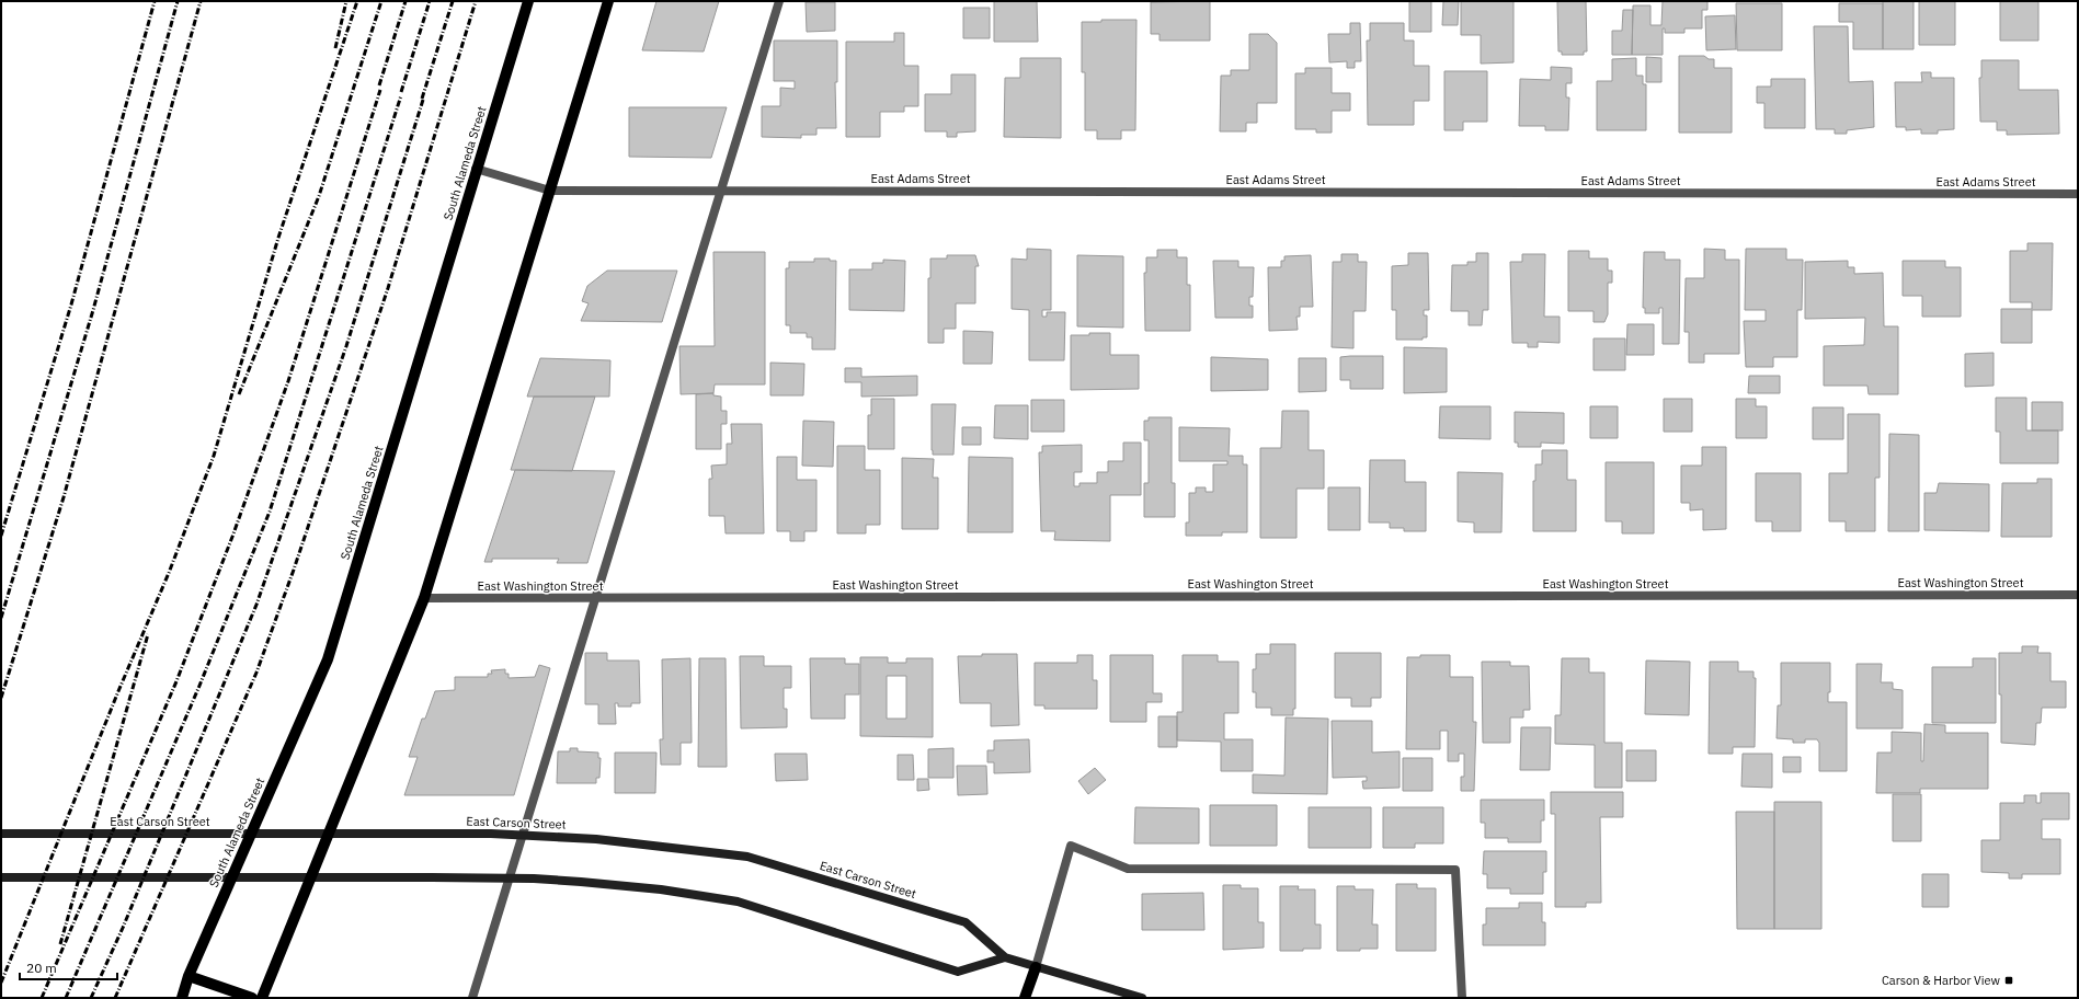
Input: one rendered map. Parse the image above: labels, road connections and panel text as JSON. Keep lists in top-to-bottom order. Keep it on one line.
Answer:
{"streets":{"main road":["South Alameda Street","East Carson Street"],"street":["East Adams Street","East Washington Street"]},"crossings":[["South Alameda Street","East Adams Street"]],"places":{"transit":["Carson & Harbor View"]},"scale_bar":"20 m"}
